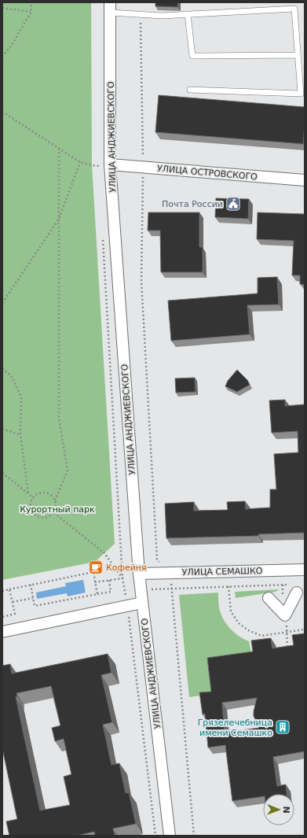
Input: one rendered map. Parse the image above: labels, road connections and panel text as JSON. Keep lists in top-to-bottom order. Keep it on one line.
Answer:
{"streets":{"street":["УЛИЦА АНДЖИЕВСКОГО","УЛИЦА ОСТРОВСКОГО","УЛИЦА СЕМАШКО"]},"crossings":[["УЛИЦА АНДЖИЕВСКОГО","УЛИЦА ОСТРОВСКОГО"],["УЛИЦА АНДЖИЕВСКОГО","УЛИЦА СЕМАШКО"]],"parks":["Курортный парк"],"places":{"public building":["Почта России"],"cafe":["Кофейня"],"building":["Грязелечебница имени Семашко"]},"north":"right"}
